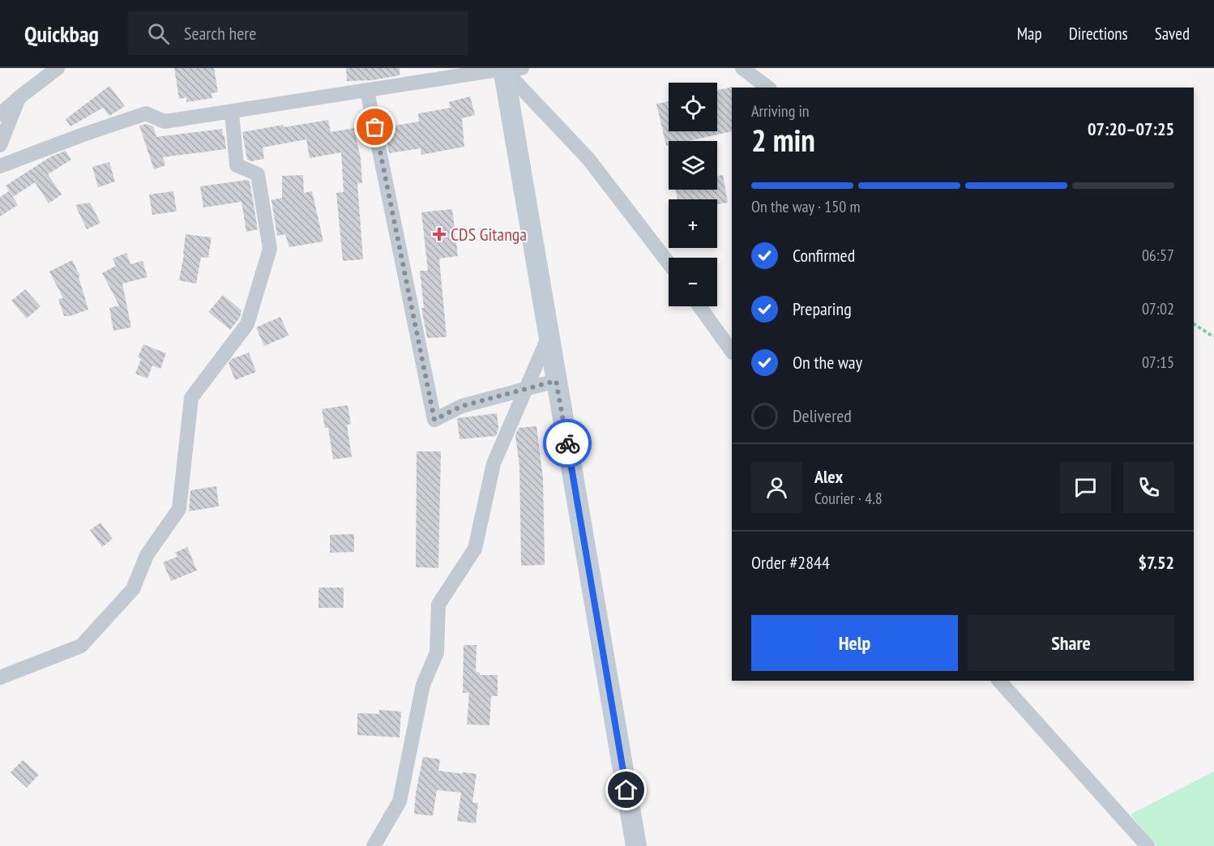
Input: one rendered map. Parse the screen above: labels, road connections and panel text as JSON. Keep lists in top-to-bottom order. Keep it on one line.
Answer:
{"places":{"health":["CDS Gitanga"]},"page":{"header":"Quickbag","search":"Search here","nav":["Map","Directions","Saved"],"map_buttons":["+","−"],"heading":["2 min","Arriving in","07:20–07:25"],"panel":["Alex","Courier · 4.8","Order #2844","$7.52"],"bar":"On the way · 150 m","list":[["Confirmed","06:57"],["Preparing","07:02"],["On the way","07:15"],"Delivered"],"buttons":["Help","Share"]}}
